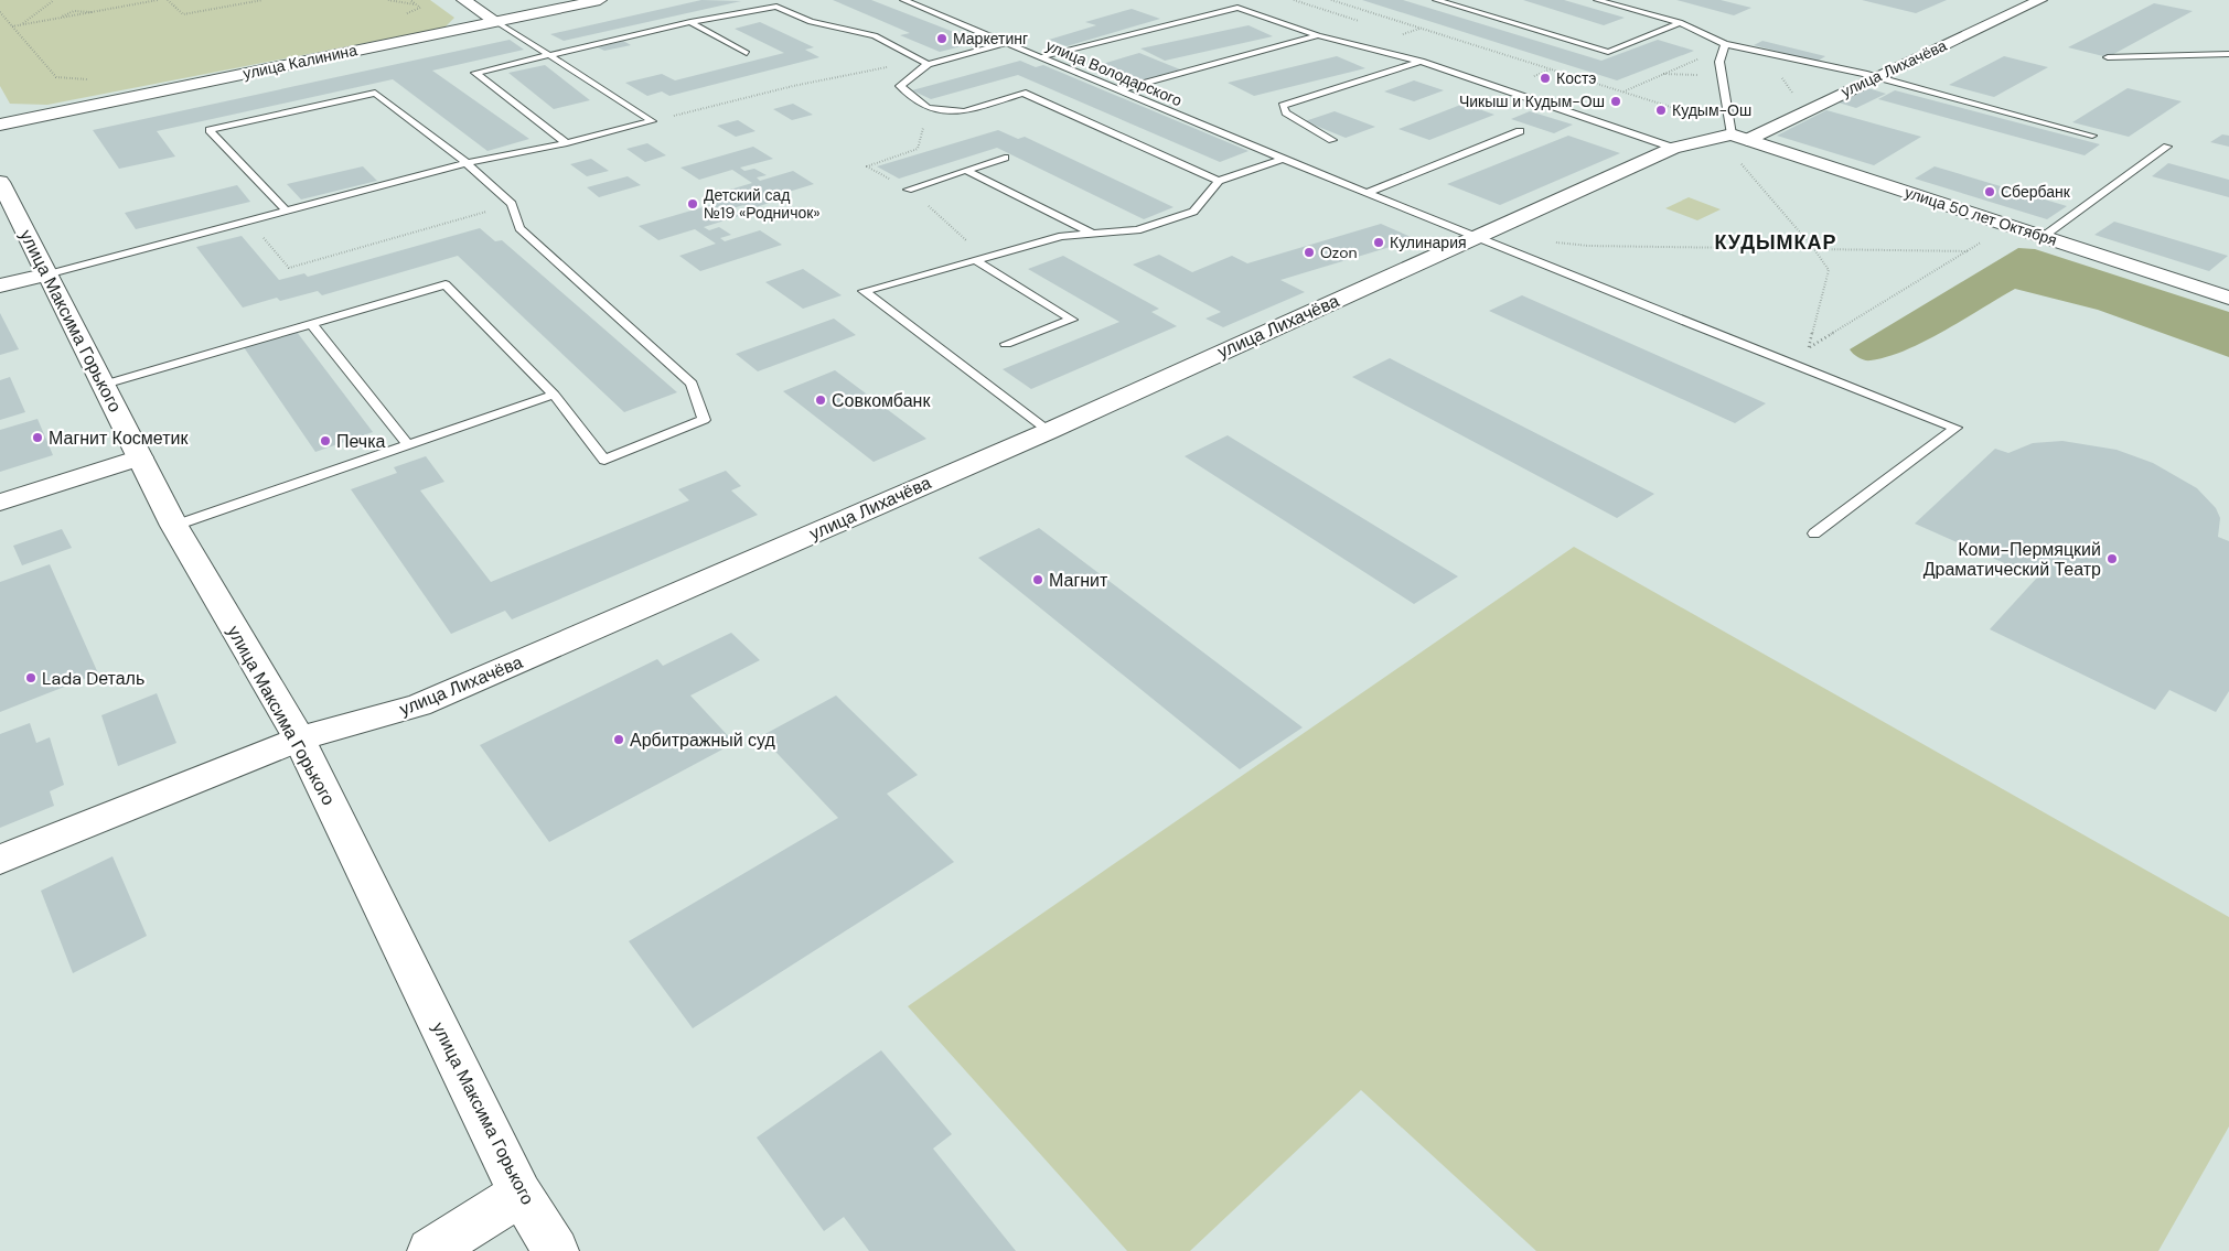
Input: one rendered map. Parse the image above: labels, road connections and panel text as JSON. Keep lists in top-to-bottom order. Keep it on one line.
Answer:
{"streets":{"street":["улица Калинина","улица Лихачёва","улица 50 лет Октября","улица Максима Горького"],"lane":["улица Володарского"]},"crossings":[["улица Лихачёва","улица Володарского"],["улица Лихачёва","улица 50 лет Октября"],["улица Лихачёва","улица Максима Горького"]],"districts":["КУДЫМКАР"],"places":["Маркетинг","Костэ","Чикыш и Кудым-Ош","Кудым-Ош","Сбербанк","Детский сад №19 «Родничок»","Кулинария","Ozon","Совкомбанк","Магнит Косметик","Печка","Коми-Пермяцкий Драматический Театр","Магнит","Lada Dеталь","Арбитражный суд"]}
